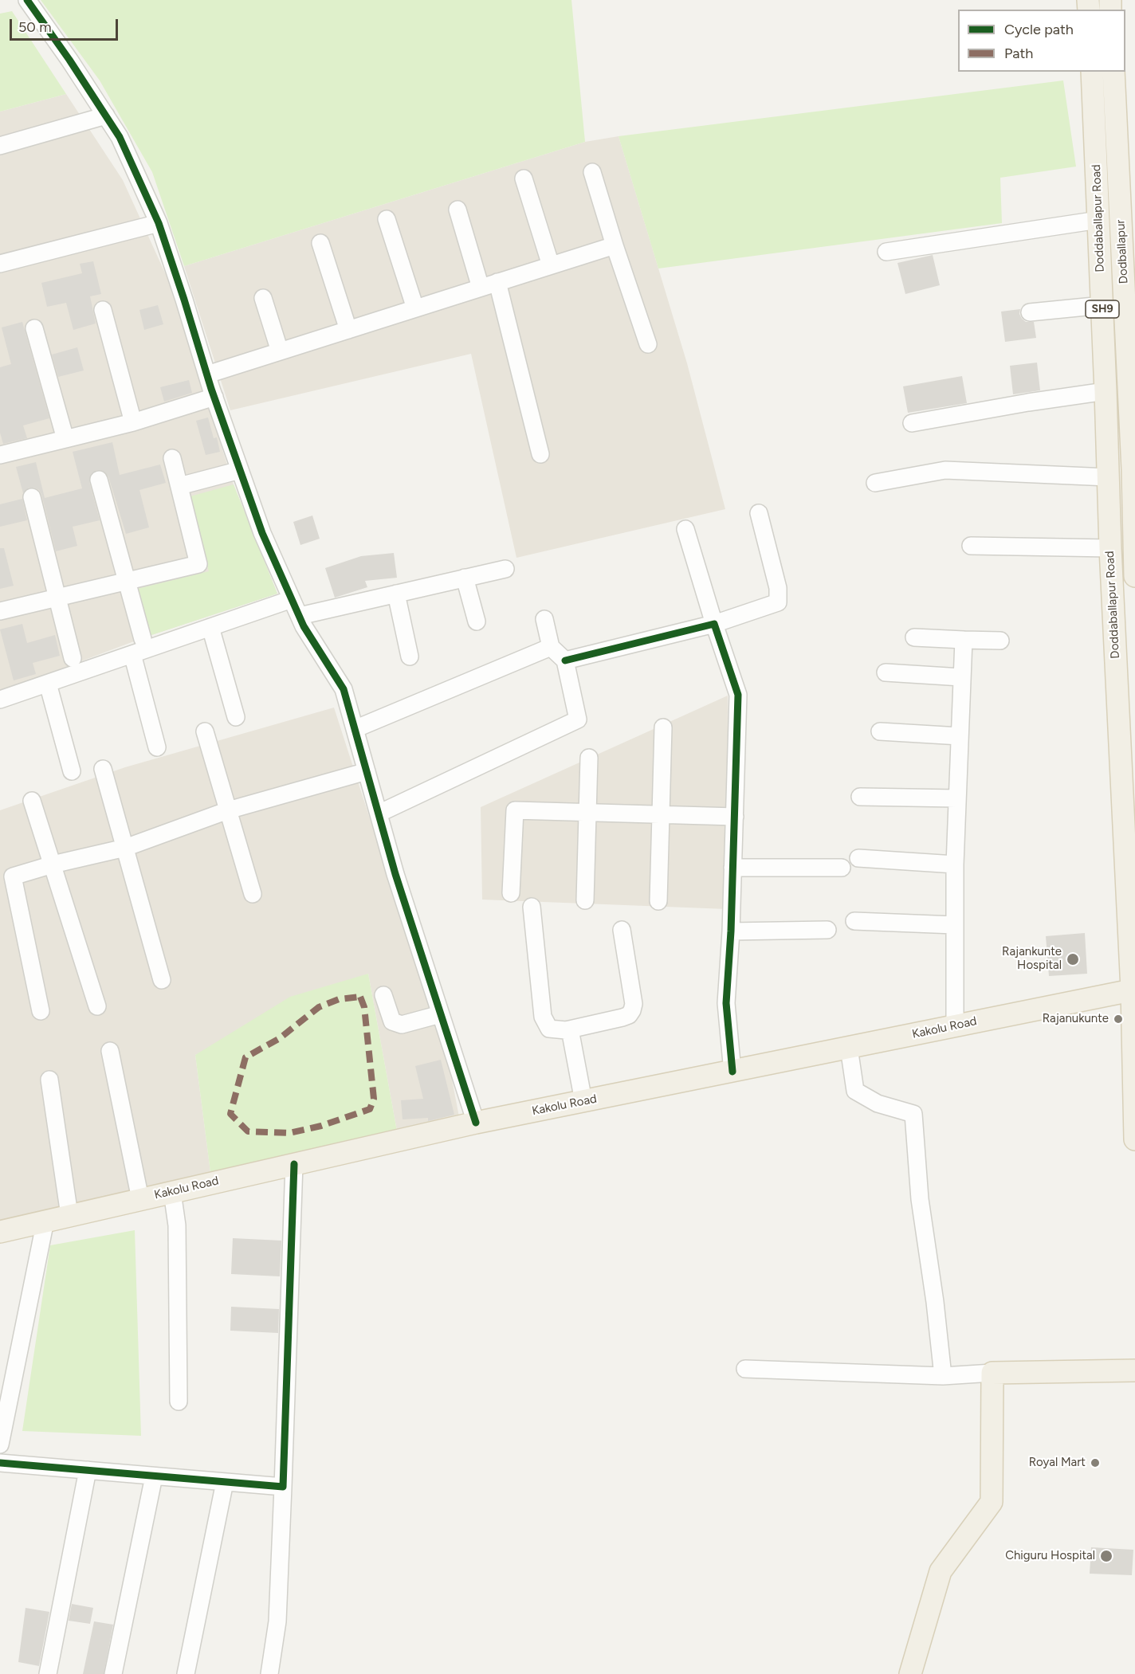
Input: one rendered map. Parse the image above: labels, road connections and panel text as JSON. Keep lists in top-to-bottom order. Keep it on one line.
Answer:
{"streets":{"main road":["Doddaballapur Road","Dodballapur","SH9","Kakolu Road"]},"crossings":[["Doddaballapur Road","Kakolu Road"]],"places":["Rajankunte Hospital","Rajanukunte","Royal Mart","Chiguru Hospital"],"legend":["Cycle path","Path"],"scale_bar":"50 m"}
